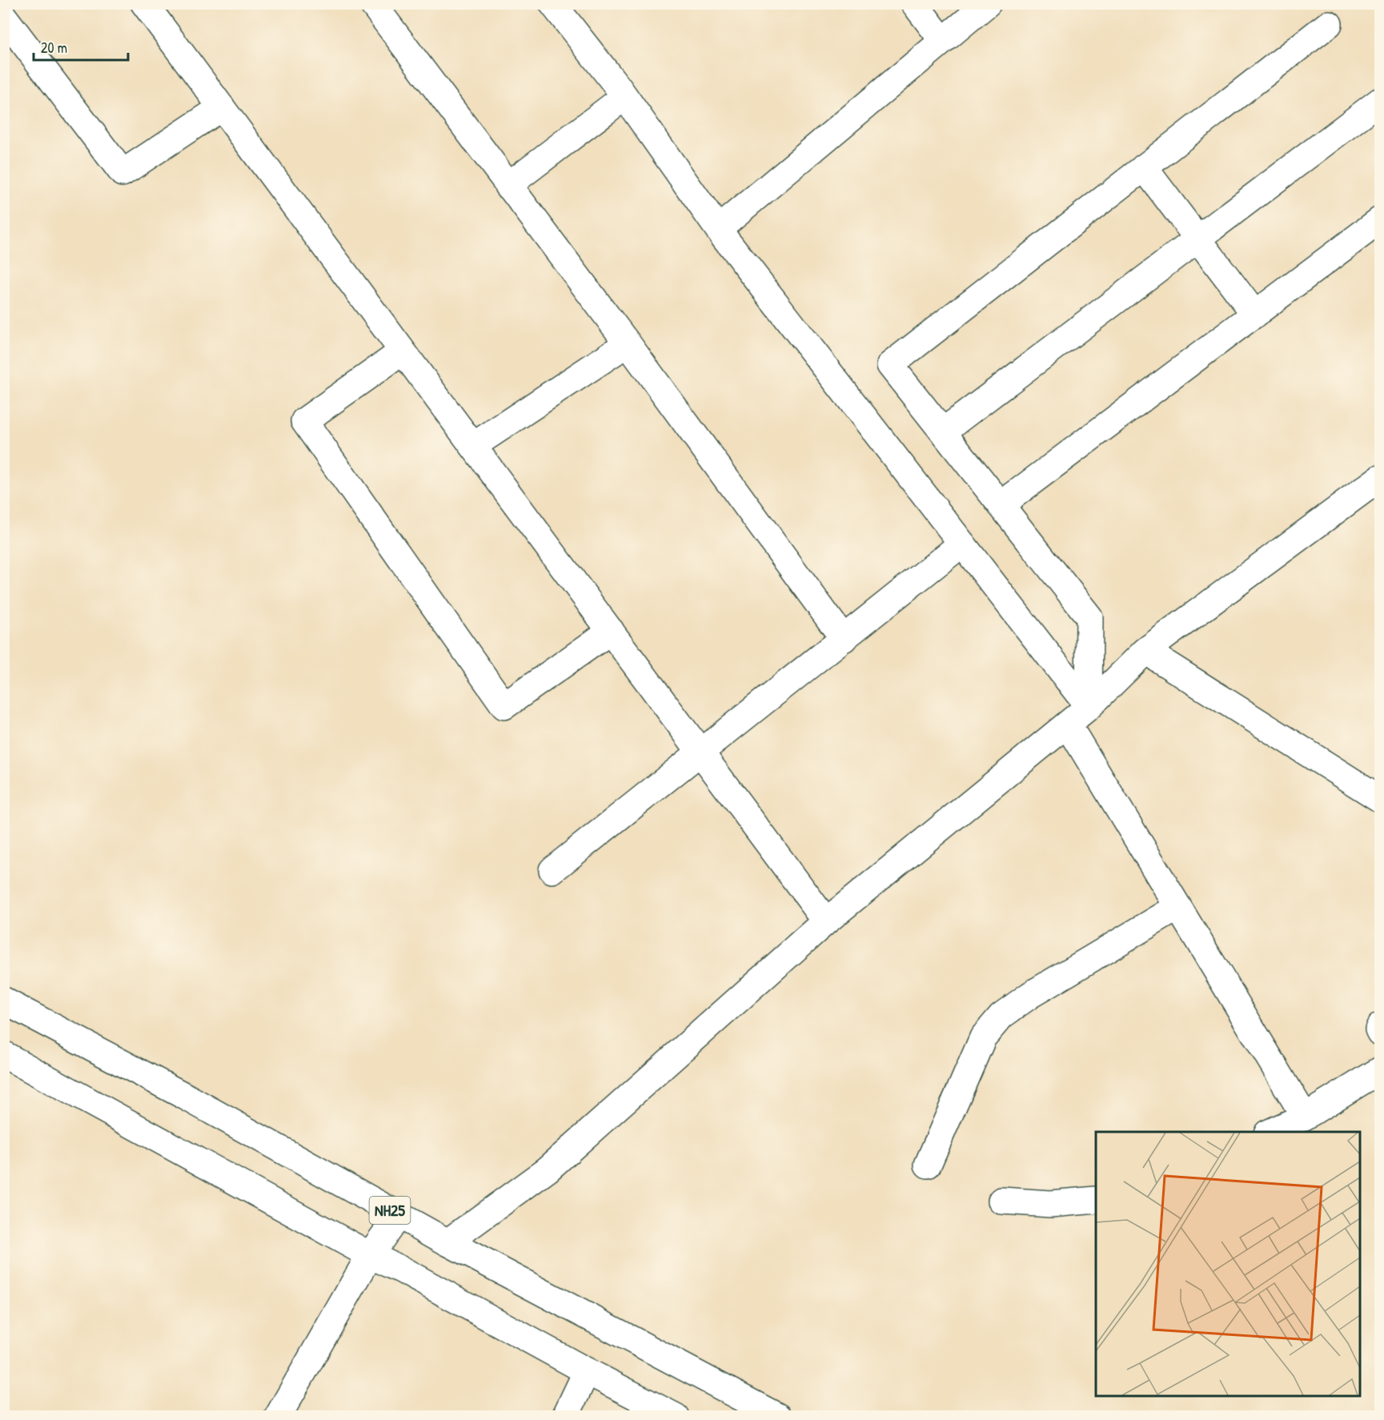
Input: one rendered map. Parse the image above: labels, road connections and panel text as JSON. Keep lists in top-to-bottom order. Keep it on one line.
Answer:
{"streets":{"street":["NH25"]},"scale_bar":"20 m"}
